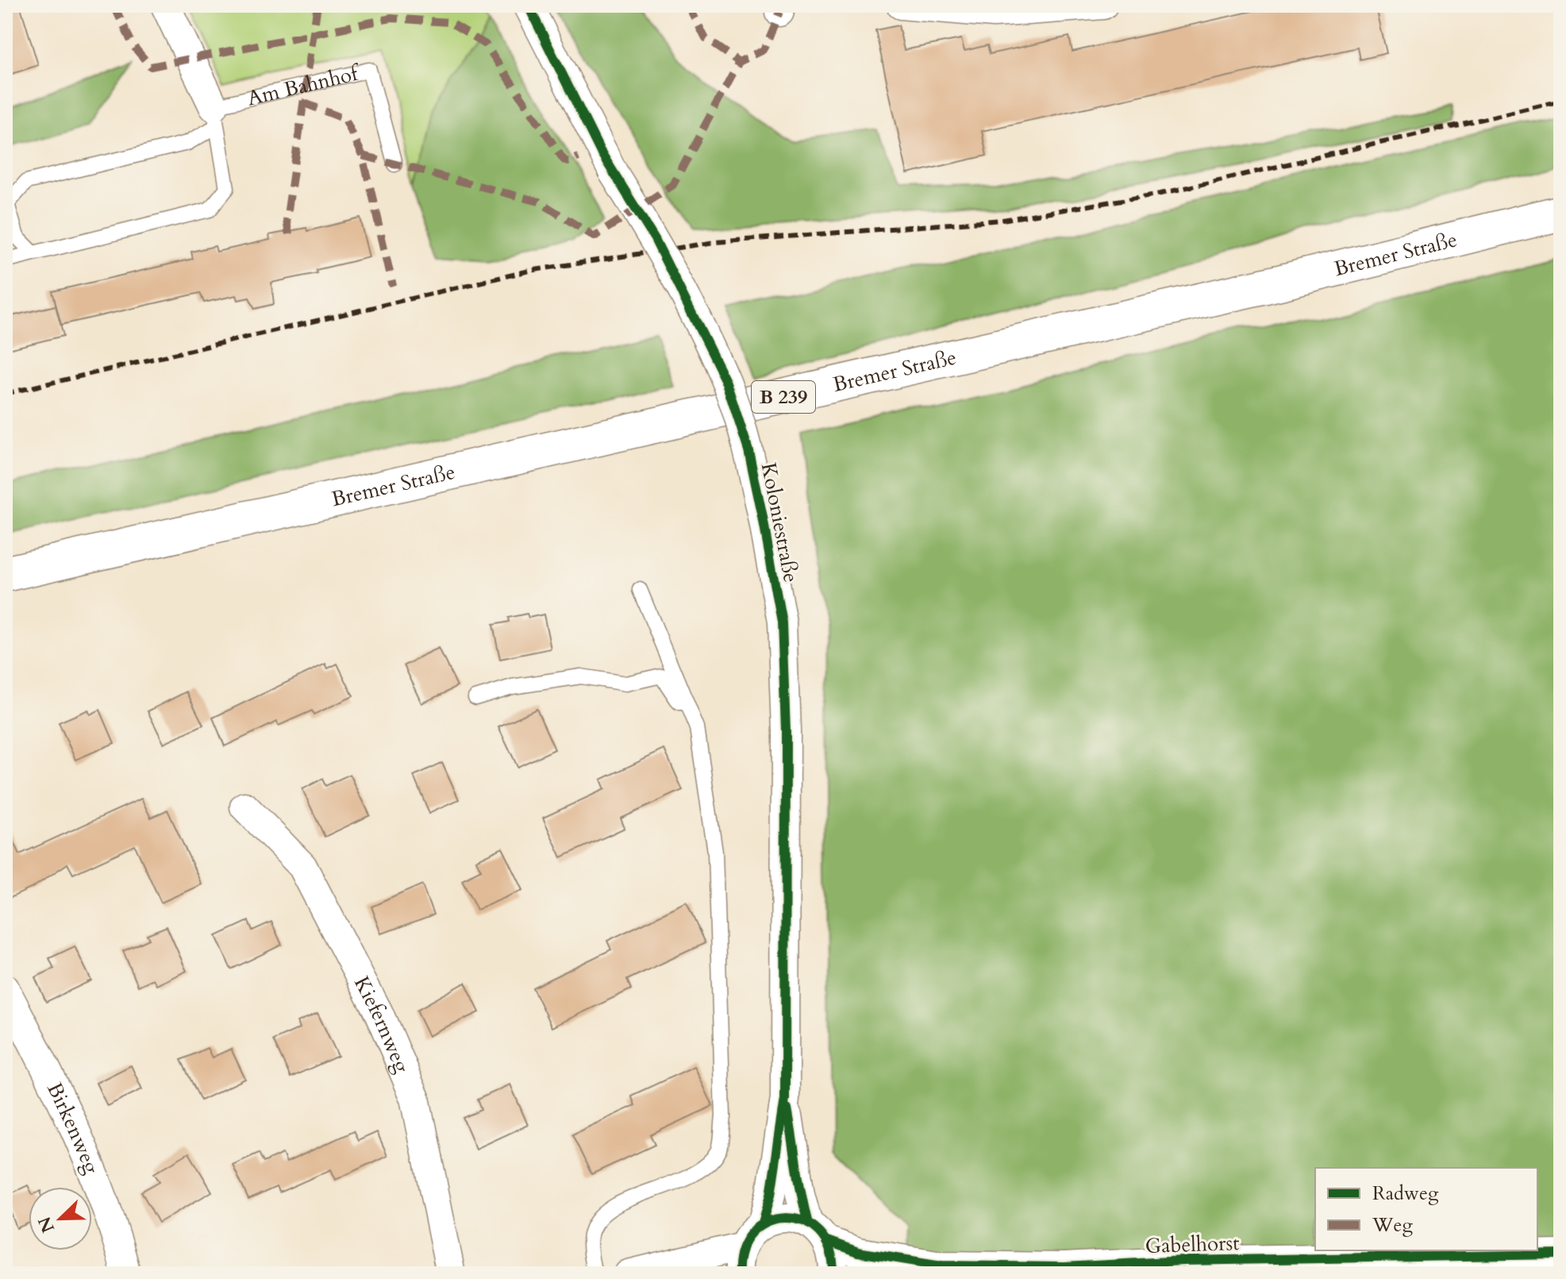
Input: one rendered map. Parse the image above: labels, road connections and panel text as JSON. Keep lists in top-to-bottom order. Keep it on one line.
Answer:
{"streets":{"main road":["Bremer Straße","B 239"],"street":["Koloniestraße","Kiefernweg","Birkenweg","Gabelhorst"],"lane":["Am Bahnhof"]},"crossings":[["Koloniestraße","Gabelhorst"]],"legend":["Radweg","Weg"],"north":"bottom left"}
